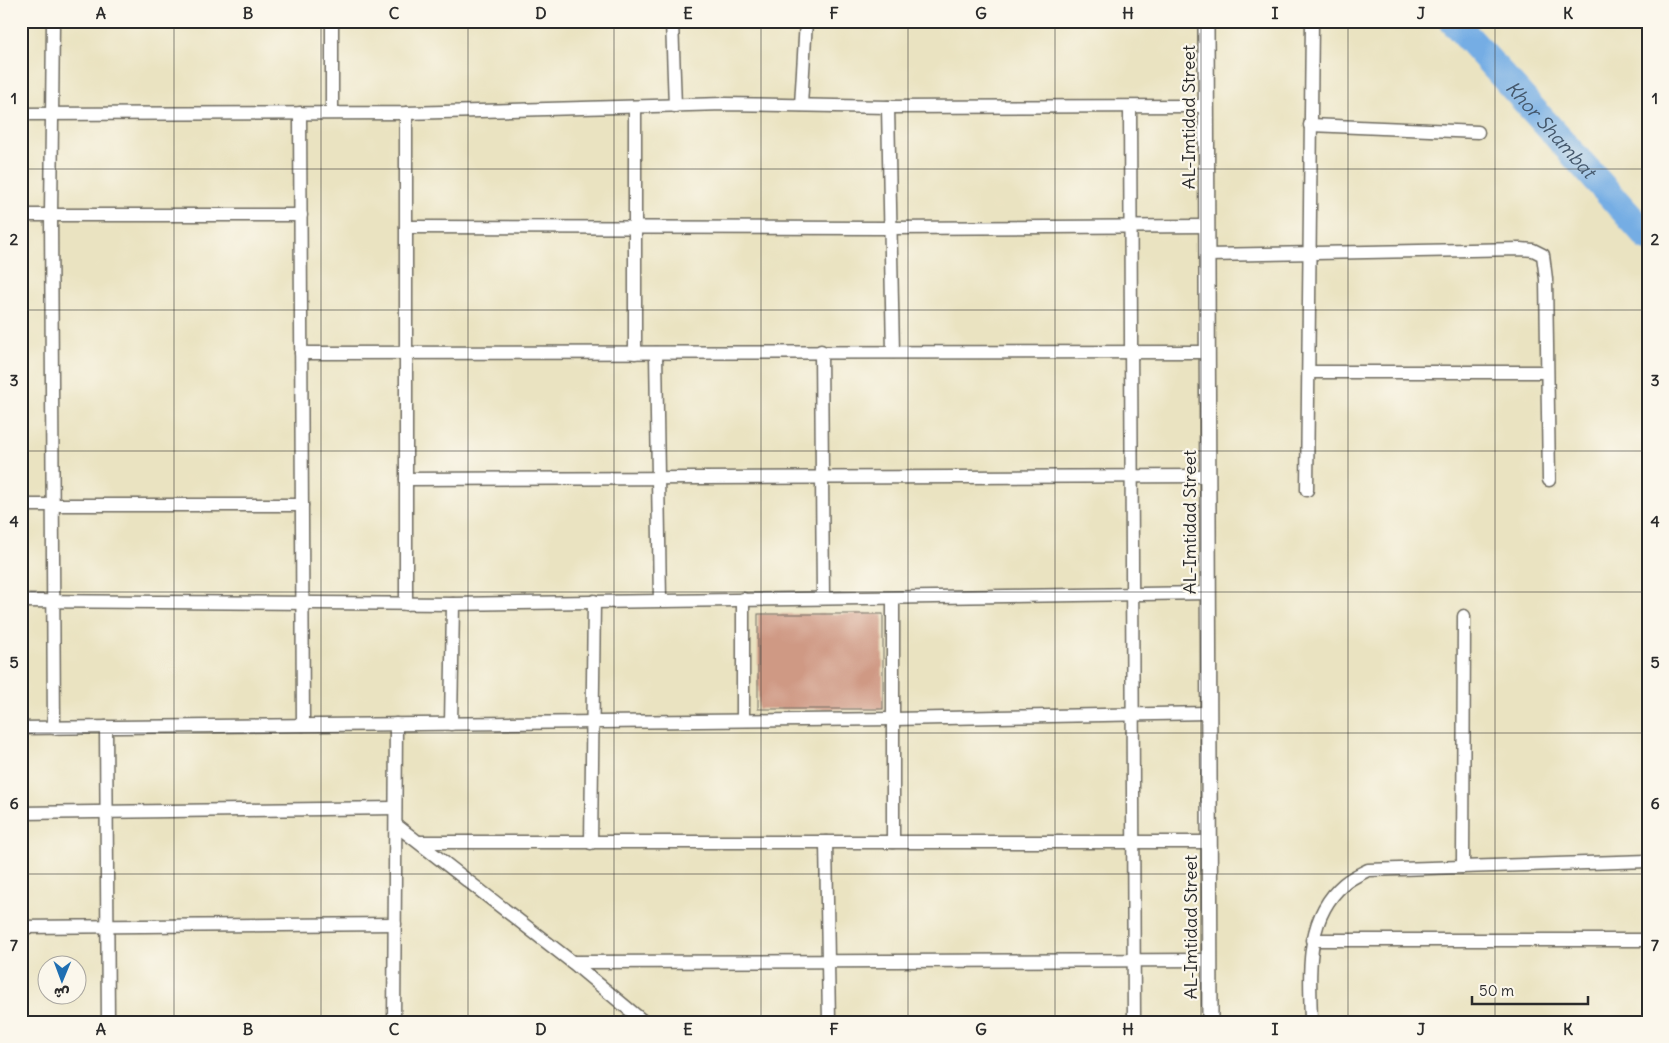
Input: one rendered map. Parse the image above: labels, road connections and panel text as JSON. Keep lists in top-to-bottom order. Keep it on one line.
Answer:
{"streets":{"street":["AL-Imtidad Street"]},"water":["Khor Shambat"],"scale_bar":"50 m","north":"bottom","grid":{"columns":["A","B","C","D","E","F","G","H","I","J","K"],"rows":["1","2","3","4","5","6","7"]}}
